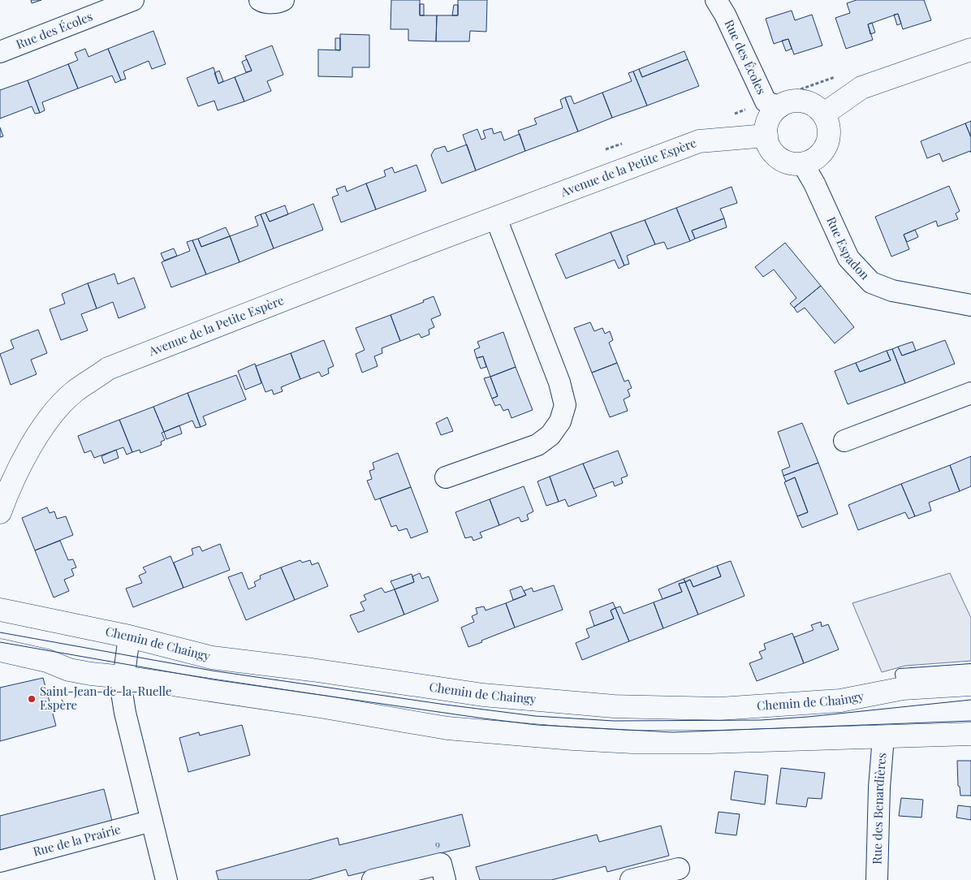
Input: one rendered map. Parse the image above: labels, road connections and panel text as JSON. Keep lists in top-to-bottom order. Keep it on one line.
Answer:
{"streets":{"street":["Rue des Écoles","Avenue de la Petite Espère","Rue Espadon","Chemin de Chaingy","Rue des Benardières","Rue de la Prairie"]},"crossings":[["Rue des Écoles","Avenue de la Petite Espère"],["Rue des Écoles","Rue Espadon"],["Avenue de la Petite Espère","Rue Espadon"]],"places":["Saint-Jean-de-la-Ruelle Espère"],"house_numbers":["9"]}
